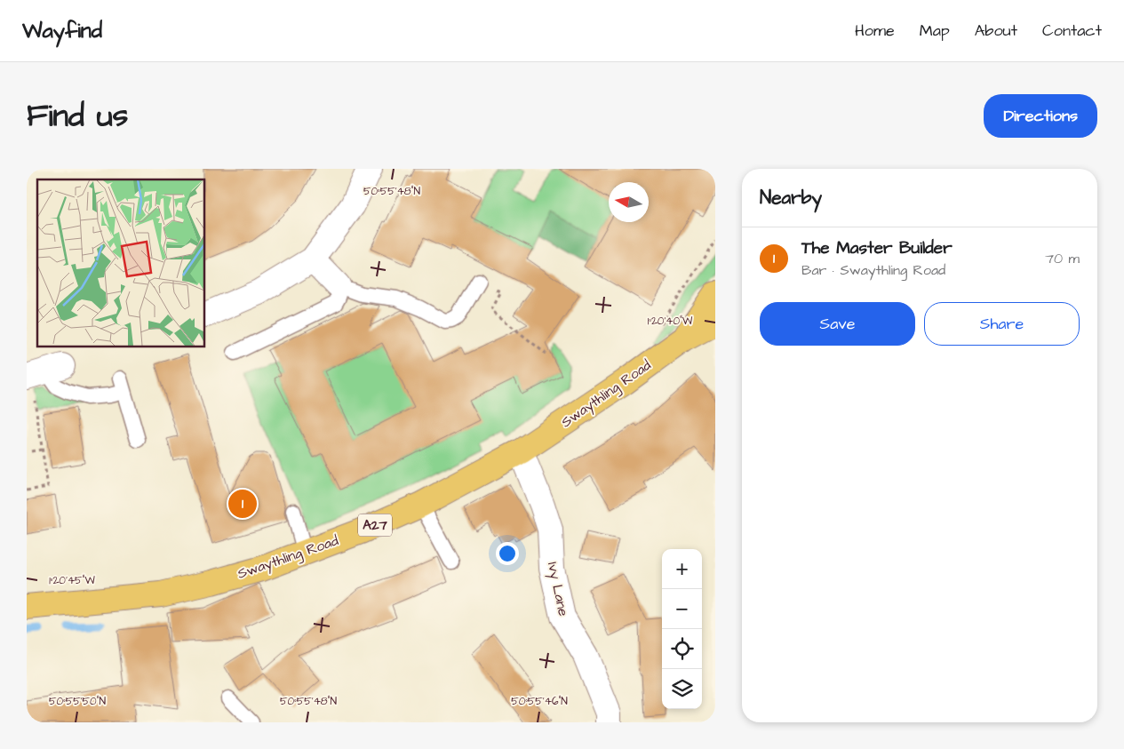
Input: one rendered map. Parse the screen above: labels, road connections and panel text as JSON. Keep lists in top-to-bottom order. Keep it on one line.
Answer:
{"streets":{"main road":["Swaythling Road","A27"],"street":["Ivy Lane"]},"crossings":[["Swaythling Road","Ivy Lane"]],"north":"left","page":{"header":"Wayfind","nav":["Home","Map","About","Contact"],"title":"Find us","buttons":["Directions",["Save","Share"]],"heading":"Nearby","list":[{"mark":"1","name":"The Master Builder","note":"Bar · Swaythling Road","value":"70 m"}],"pins":"1","map_buttons":["+","−"]},"coordinates":["50°55'48\"N","1°20'40\"W","1°20'45\"W","50°55'50\"N","50°55'46\"N"]}
